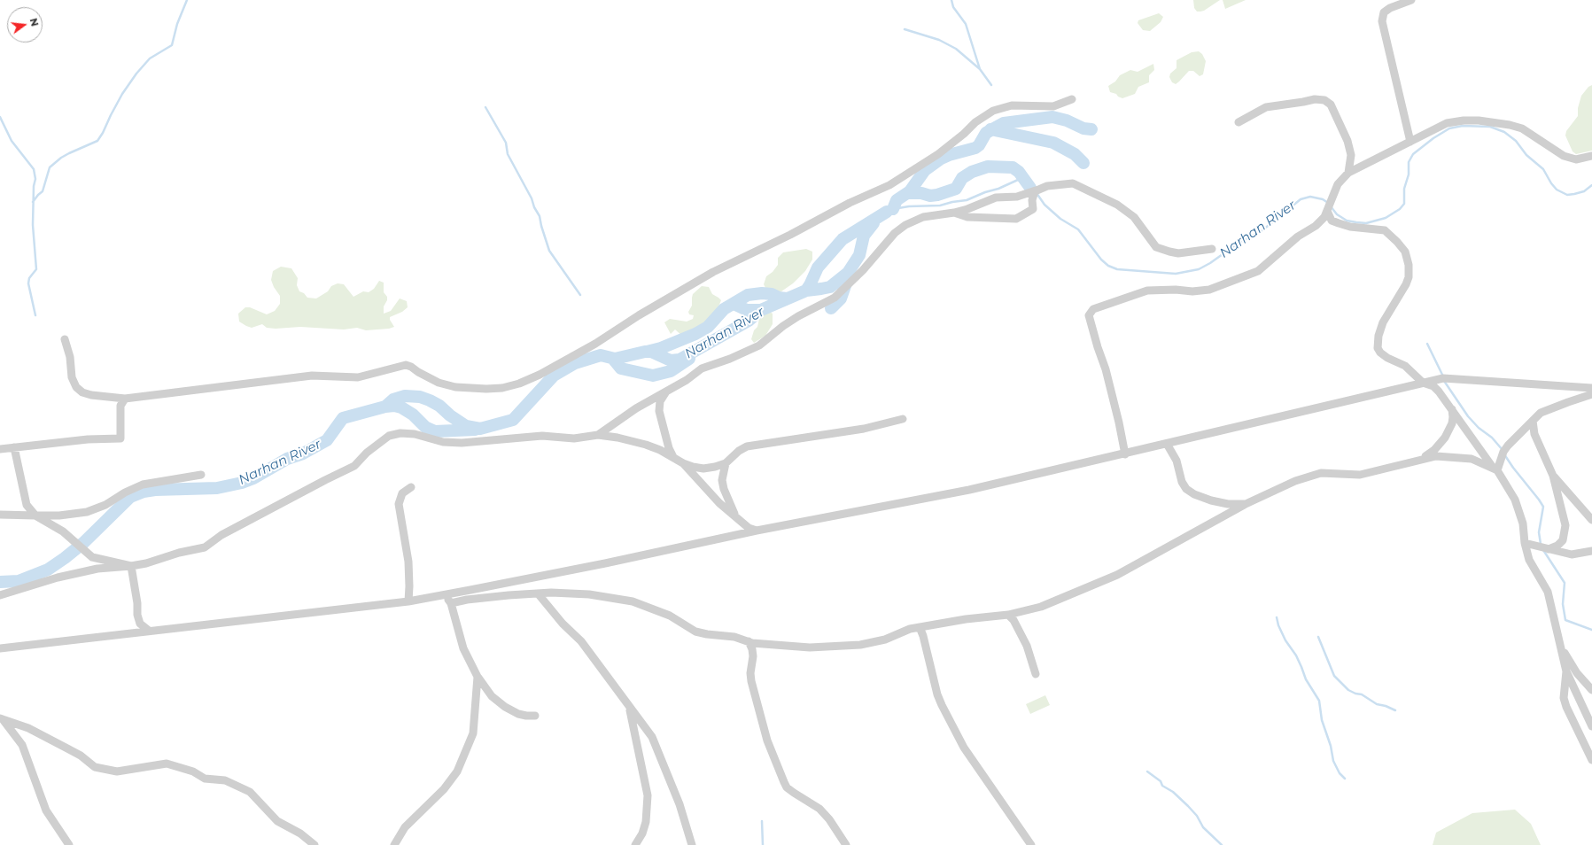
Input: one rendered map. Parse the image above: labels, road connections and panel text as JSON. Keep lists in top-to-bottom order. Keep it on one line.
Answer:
{"water":["Narhan River"],"north":"right"}
